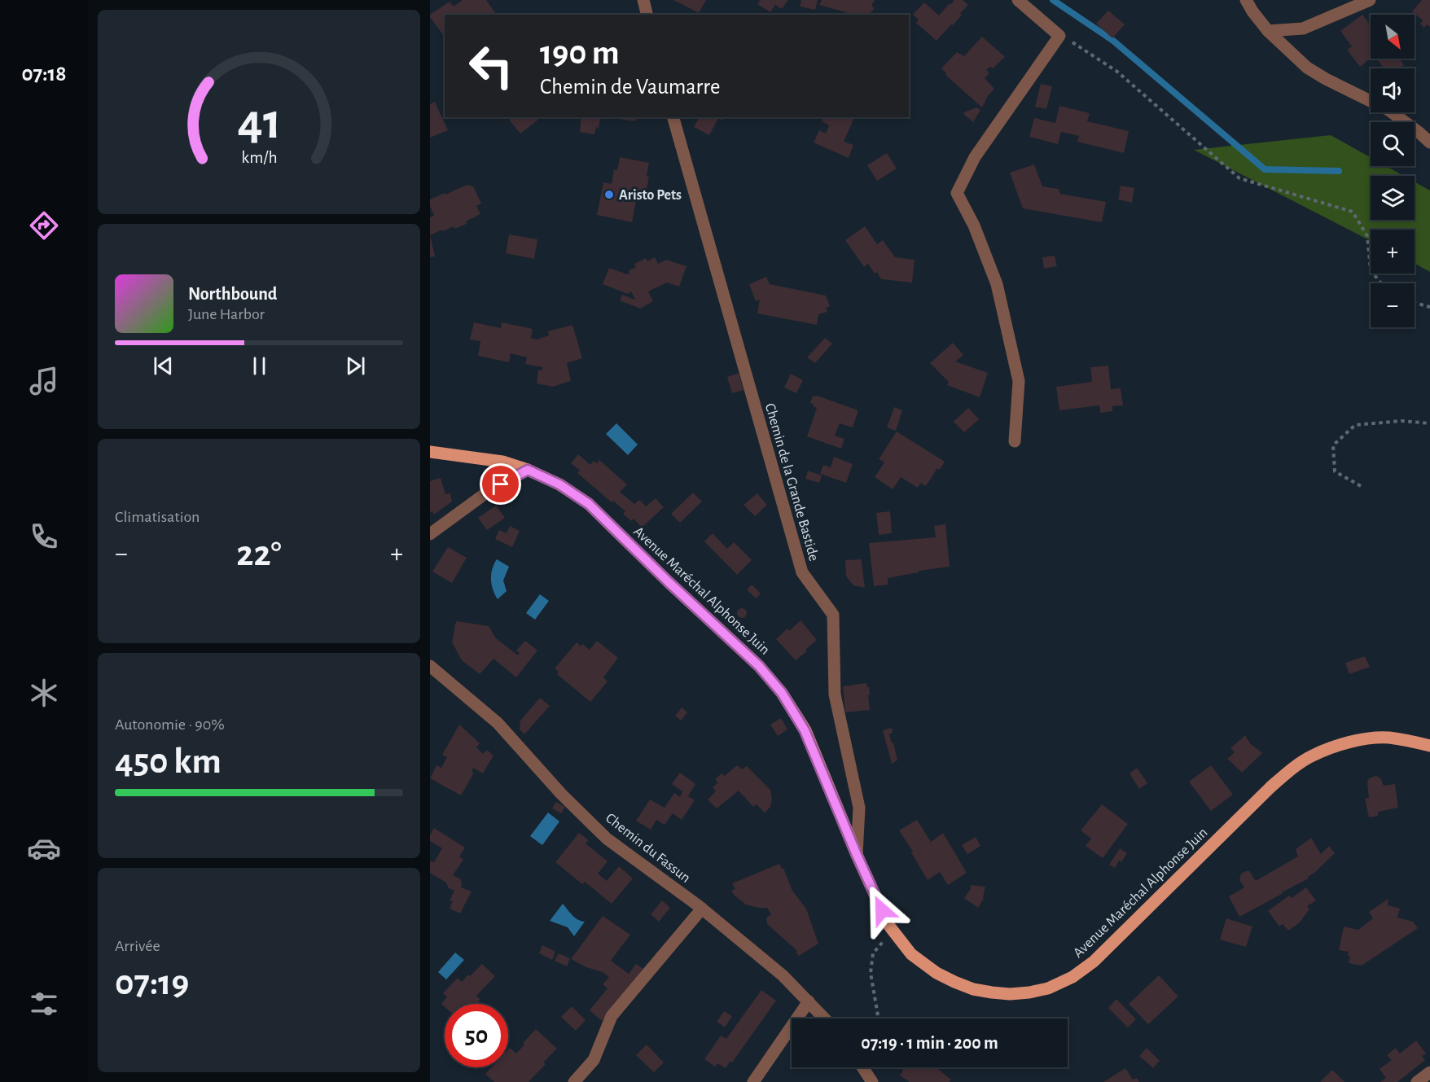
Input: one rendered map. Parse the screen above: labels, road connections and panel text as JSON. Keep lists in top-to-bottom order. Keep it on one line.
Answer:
{"streets":{"main road":["Avenue Maréchal Alphonse Juin"],"street":["Chemin de la Grande Bastide","Chemin du Fassun"]},"crossings":[["Chemin de la Grande Bastide","Avenue Maréchal Alphonse Juin"]],"places":["Aristo Pets"],"north":"bottom right","page":{"tabs":"07:18","map_buttons":["+","−"],"turn":["190 m","Chemin de Vaumarre"],"song":["Northbound","June Harbor"],"tile":["Climatisation",["Autonomie · 90%","450 km"],["Arrivée","07:19"]],"heat":["−","22°","+"],"limit":"50","trip":"07:19 · 1 min · 200 m","gauge":["41","km/h"]}}
